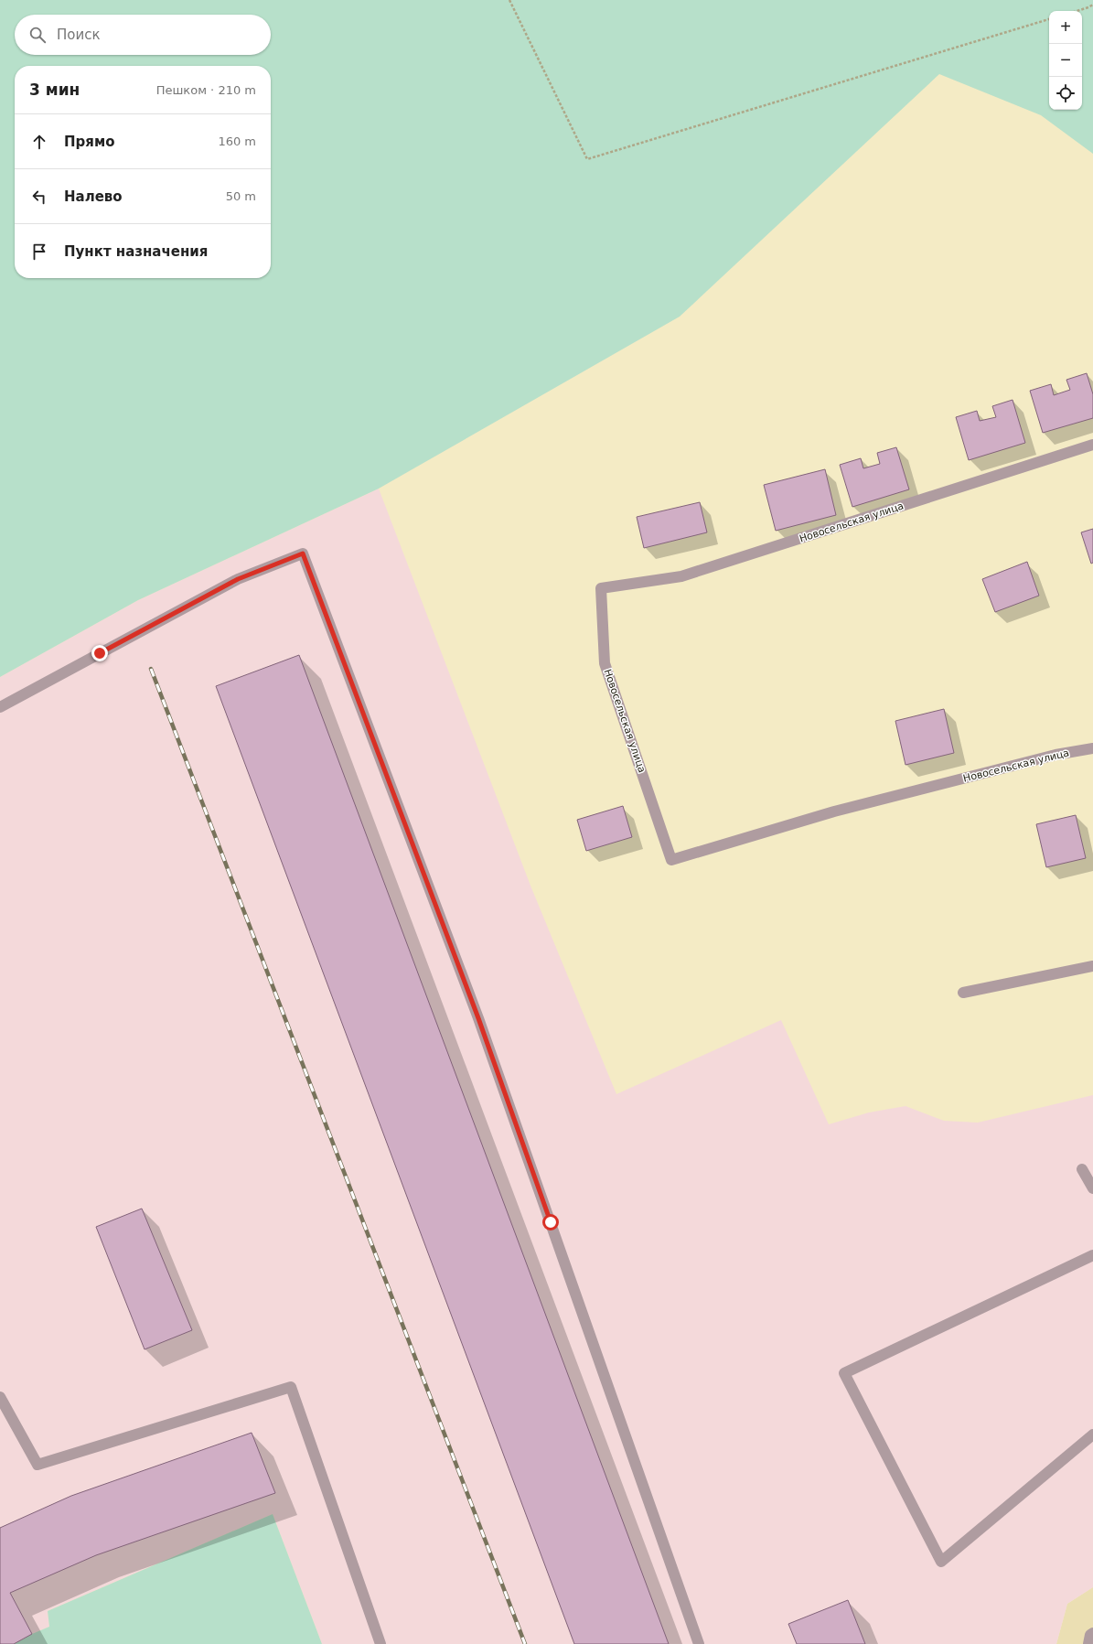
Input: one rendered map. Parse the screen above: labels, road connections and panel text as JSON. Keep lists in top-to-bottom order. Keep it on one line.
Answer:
{"streets":{"street":["Новосельская улица"]},"page":{"map_buttons":["+","−"],"search":"Поиск","heading":["3 мин","Пешком · 210 m"],"list":[["Прямо","160 m"],["Налево","50 m"],"Пункт назначения"]}}
